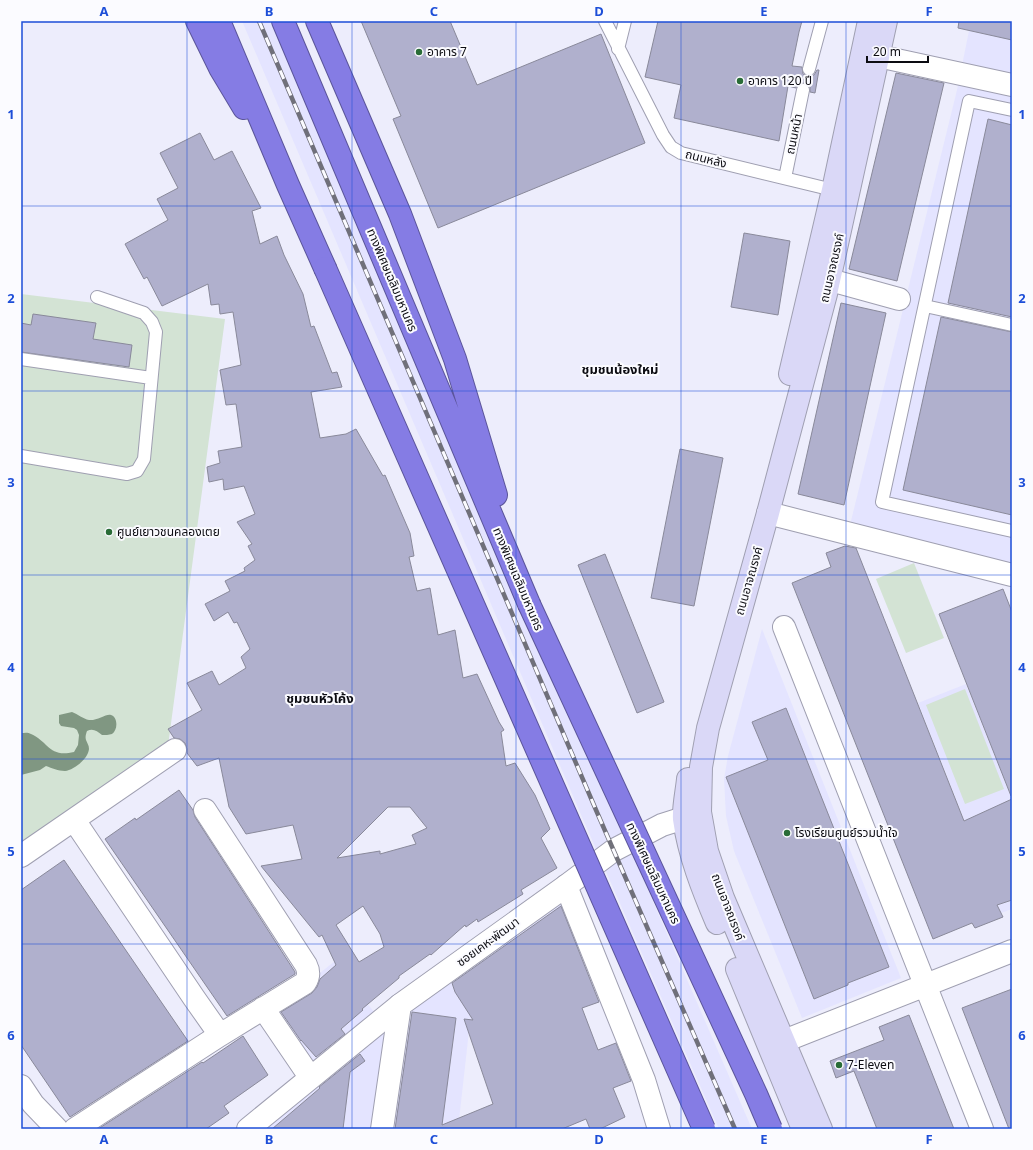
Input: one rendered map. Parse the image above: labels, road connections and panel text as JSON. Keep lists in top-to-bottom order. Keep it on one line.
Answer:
{"streets":{"highway":["ทางพิเศษเฉลิมมหานคร"],"main road":["ถนนอาจณรงค์"],"street":["ซอยเคหะพัฒนา"],"lane":["ถนนหน้า","ถนนหลัง"]},"crossings":[["ถนนหน้า","ถนนหลัง"],["ถนนหลัง","ถนนอาจณรงค์"],["ถนนอาจณรงค์","ซอยเคหะพัฒนา"]],"districts":["ชุมชนน้องใหม่","ชุมชนหัวโค้ง"],"places":["อาคาร 7","อาคาร 120 ปี","ศูนย์เยาวชนคลองเตย","โรงเรียนศูนย์รวมน้ำใจ","7-Eleven"],"scale_bar":"20 m","grid":{"columns":["A","B","C","D","E","F"],"rows":["1","2","3","4","5","6"]}}
